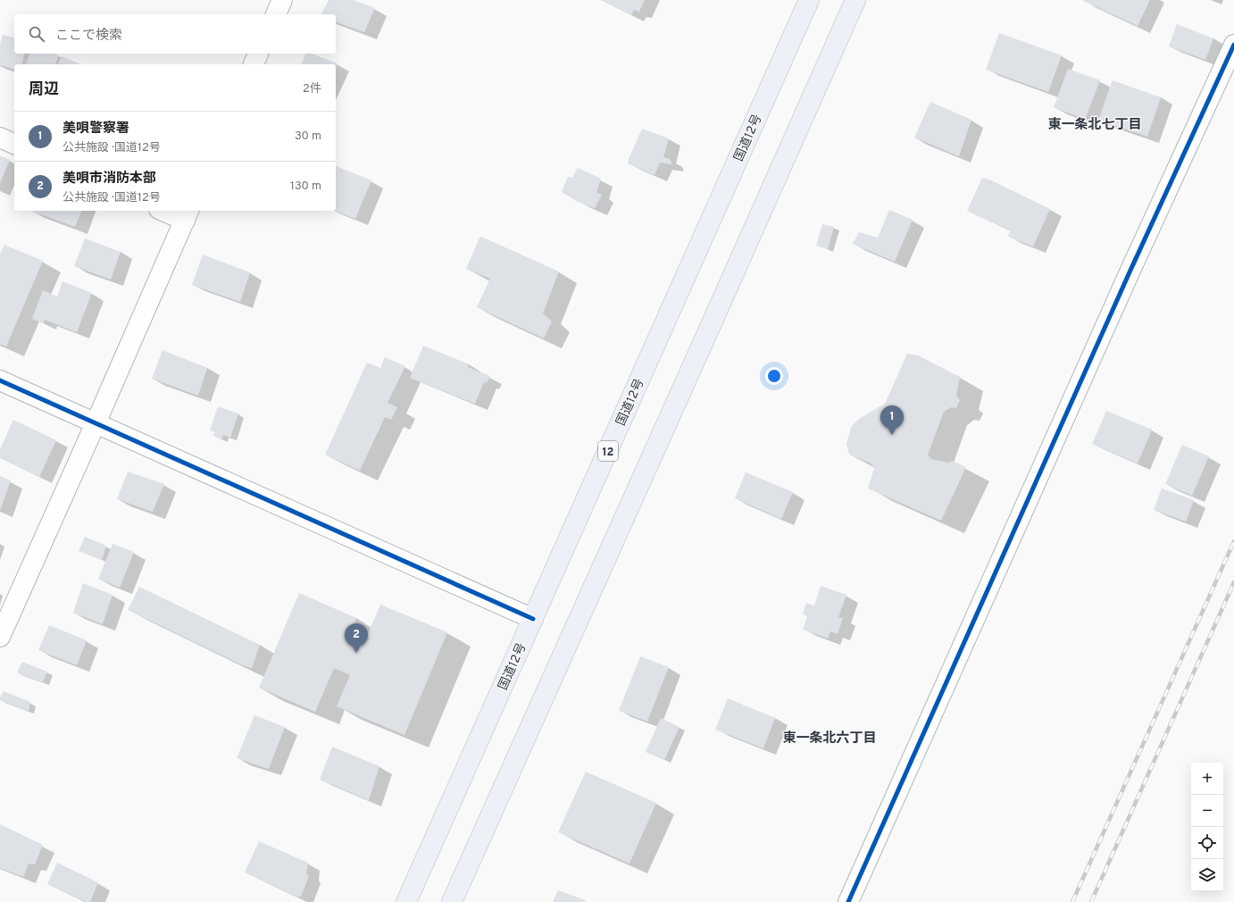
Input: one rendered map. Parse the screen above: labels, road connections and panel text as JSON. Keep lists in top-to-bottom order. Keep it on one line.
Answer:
{"streets":{"highway":["国道12号","12"]},"districts":["東一条北七丁目","東一条北六丁目"],"page":{"search":"ここで検索","heading":["周辺","2件"],"list":[{"mark":"1","name":"美唄警察署","note":"公共施設 · 国道12号","value":"30 m"},{"mark":"2","name":"美唄市消防本部","note":"公共施設 · 国道12号","value":"130 m"}],"pins":["1","2"],"map_buttons":["+","−"]}}
